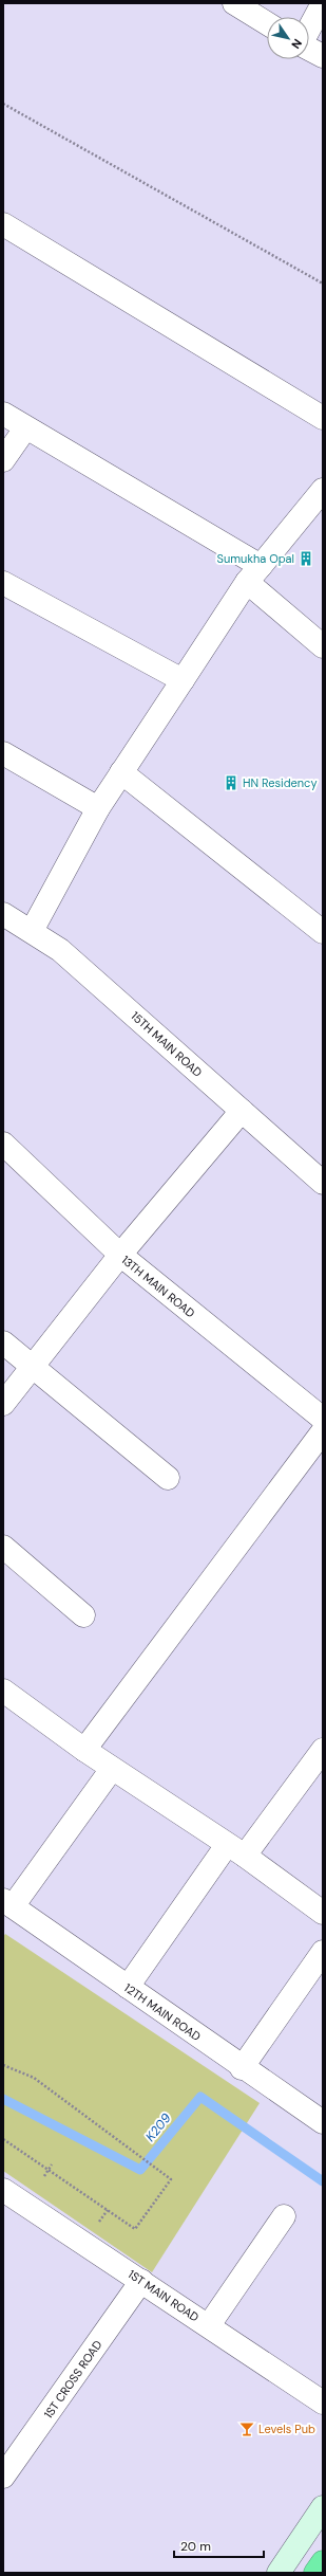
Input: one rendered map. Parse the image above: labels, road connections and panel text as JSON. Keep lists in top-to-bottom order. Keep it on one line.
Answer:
{"streets":{"street":["15TH MAIN ROAD","13TH MAIN ROAD","12TH MAIN ROAD","1ST MAIN ROAD","1ST CROSS ROAD"]},"crossings":[["1ST MAIN ROAD","1ST CROSS ROAD"]],"water":["K209"],"places":{"building":["Sumukha Opal","HN Residency"],"bar":["Levels Pub"]},"scale_bar":"20 m","north":"bottom right"}
